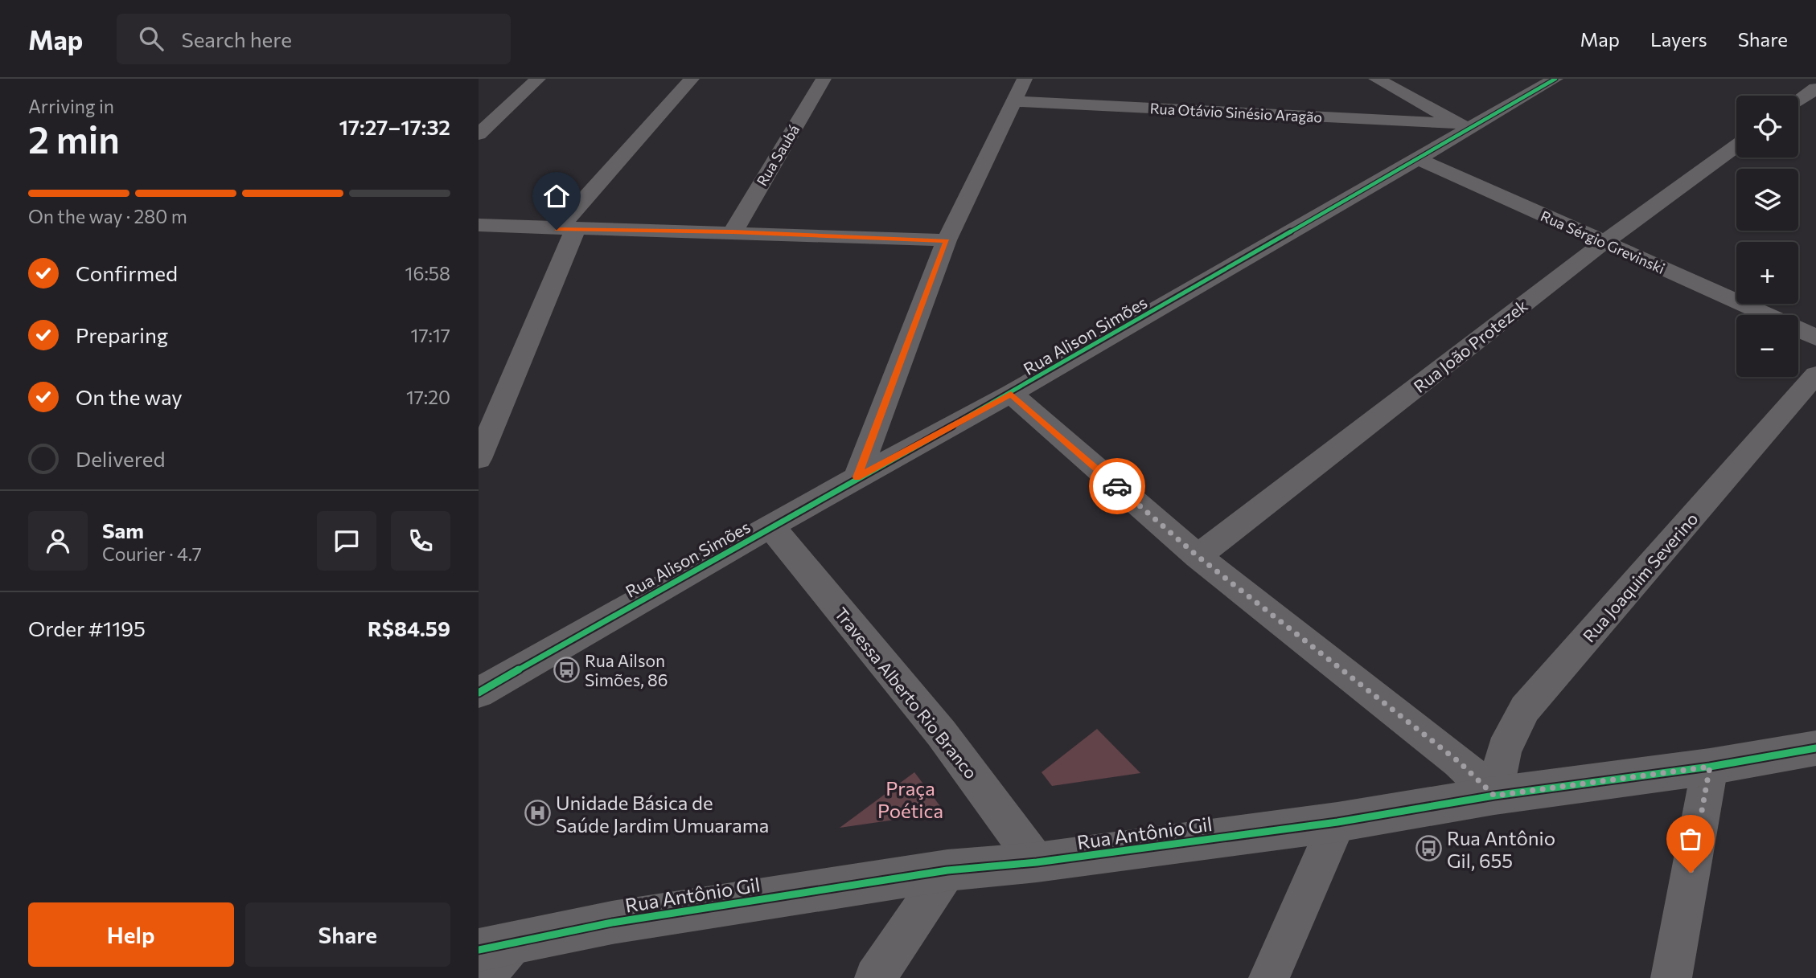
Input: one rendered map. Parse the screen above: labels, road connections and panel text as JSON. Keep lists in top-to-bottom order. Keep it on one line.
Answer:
{"streets":{"street":["Rua Otávio Sinésio Aragão","Rua Saubá","Rua Sérgio Grevinski","Rua Alison Simões","Rua João Protezek","Rua Joaquim Severino","Travessa Alberto Rio Branco","Rua Antônio Gil"]},"crossings":[["Rua Otávio Sinésio Aragão","Rua Alison Simões"],["Rua Sérgio Grevinski","Rua Alison Simões"],["Rua Sérgio Grevinski","Rua João Protezek"],["Rua Alison Simões","Travessa Alberto Rio Branco"],["Rua Joaquim Severino","Rua Antônio Gil"],["Travessa Alberto Rio Branco","Rua Antônio Gil"]],"parks":["Praça Poética"],"places":{"bus stop":["Rua Ailson Simões, 86","Rua Antônio Gil, 655"],"hospital":["Unidade Básica de Saúde Jardim Umuarama"]},"page":{"header":"Map","search":"Search here","nav":["Map","Layers","Share"],"heading":["2 min","Arriving in","17:27–17:32"],"panel":["Sam","Courier · 4.7","Order #1195","R$84.59"],"map_buttons":["+","−"],"bar":"On the way · 280 m","list":[["Confirmed","16:58"],["Preparing","17:17"],["On the way","17:20"],"Delivered"],"buttons":["Help","Share"]}}
